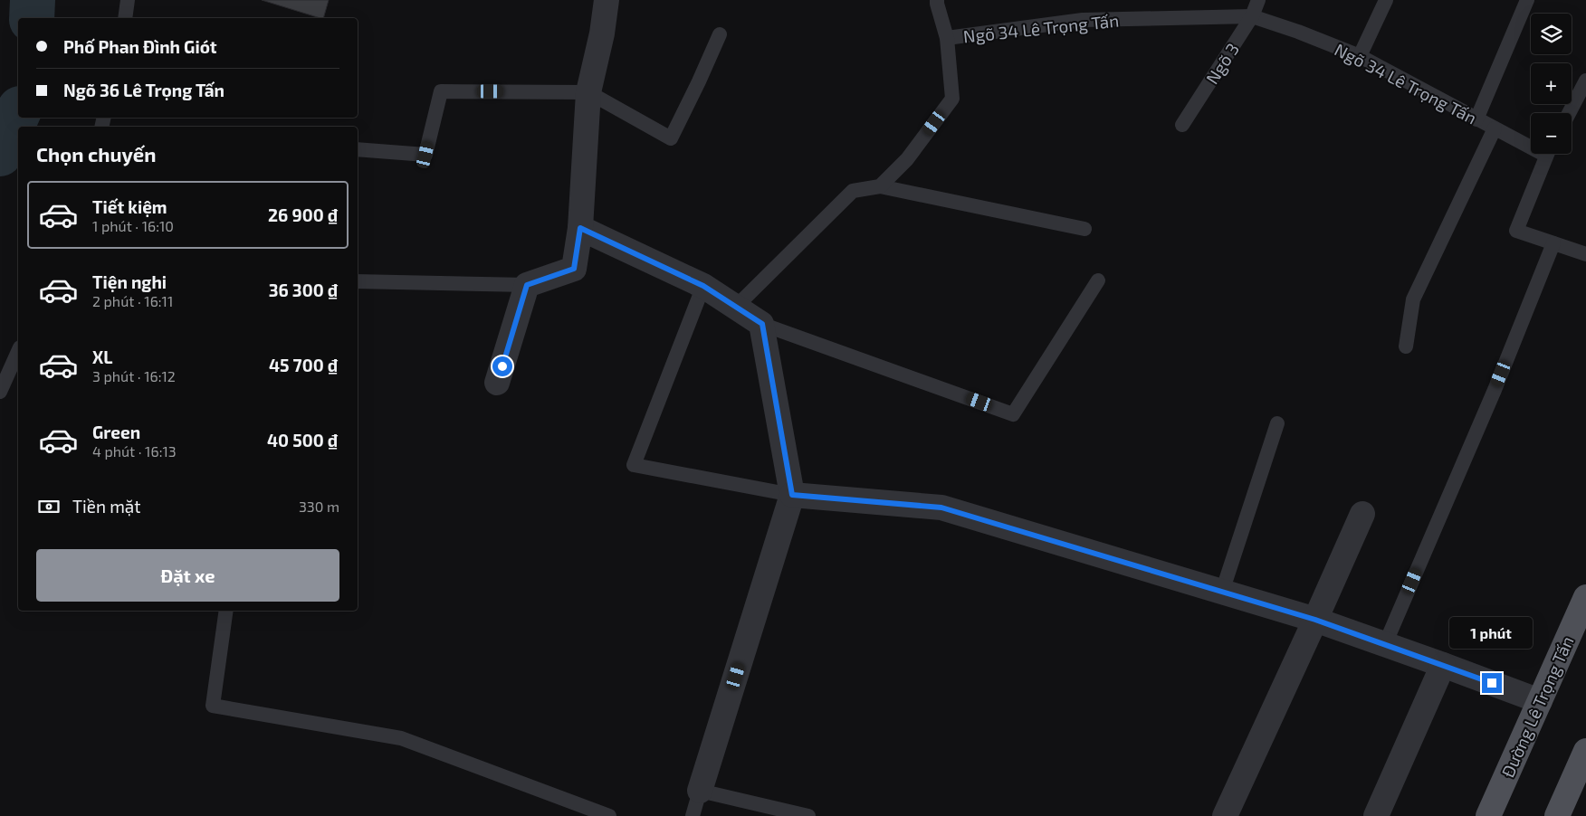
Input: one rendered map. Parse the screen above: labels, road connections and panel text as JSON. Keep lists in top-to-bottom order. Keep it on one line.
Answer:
{"streets":{"main road":["Đường Lê Trọng Tấn"],"lane":["Ngõ 34 Lê Trọng Tấn","Ngõ 3"]},"crossings":[["Ngõ 34 Lê Trọng Tấn","Ngõ 3"]],"page":{"map_buttons":["+","−"],"banner":["Phố Phan Đình Giót","Ngõ 36 Lê Trọng Tấn"],"heading":"Chọn chuyến","list":[{"name":"Tiết kiệm","note":"1 phút · 16:10","value":"26 900 ₫"},{"name":"Tiện nghi","note":"2 phút · 16:11","value":"36 300 ₫"},{"name":"XL","note":"3 phút · 16:12","value":"45 700 ₫"},{"name":"Green","note":"4 phút · 16:13","value":"40 500 ₫"}],"pay":["Tiền mặt","330 m"],"buttons":"Đặt xe","bubble":"1 phút"}}
